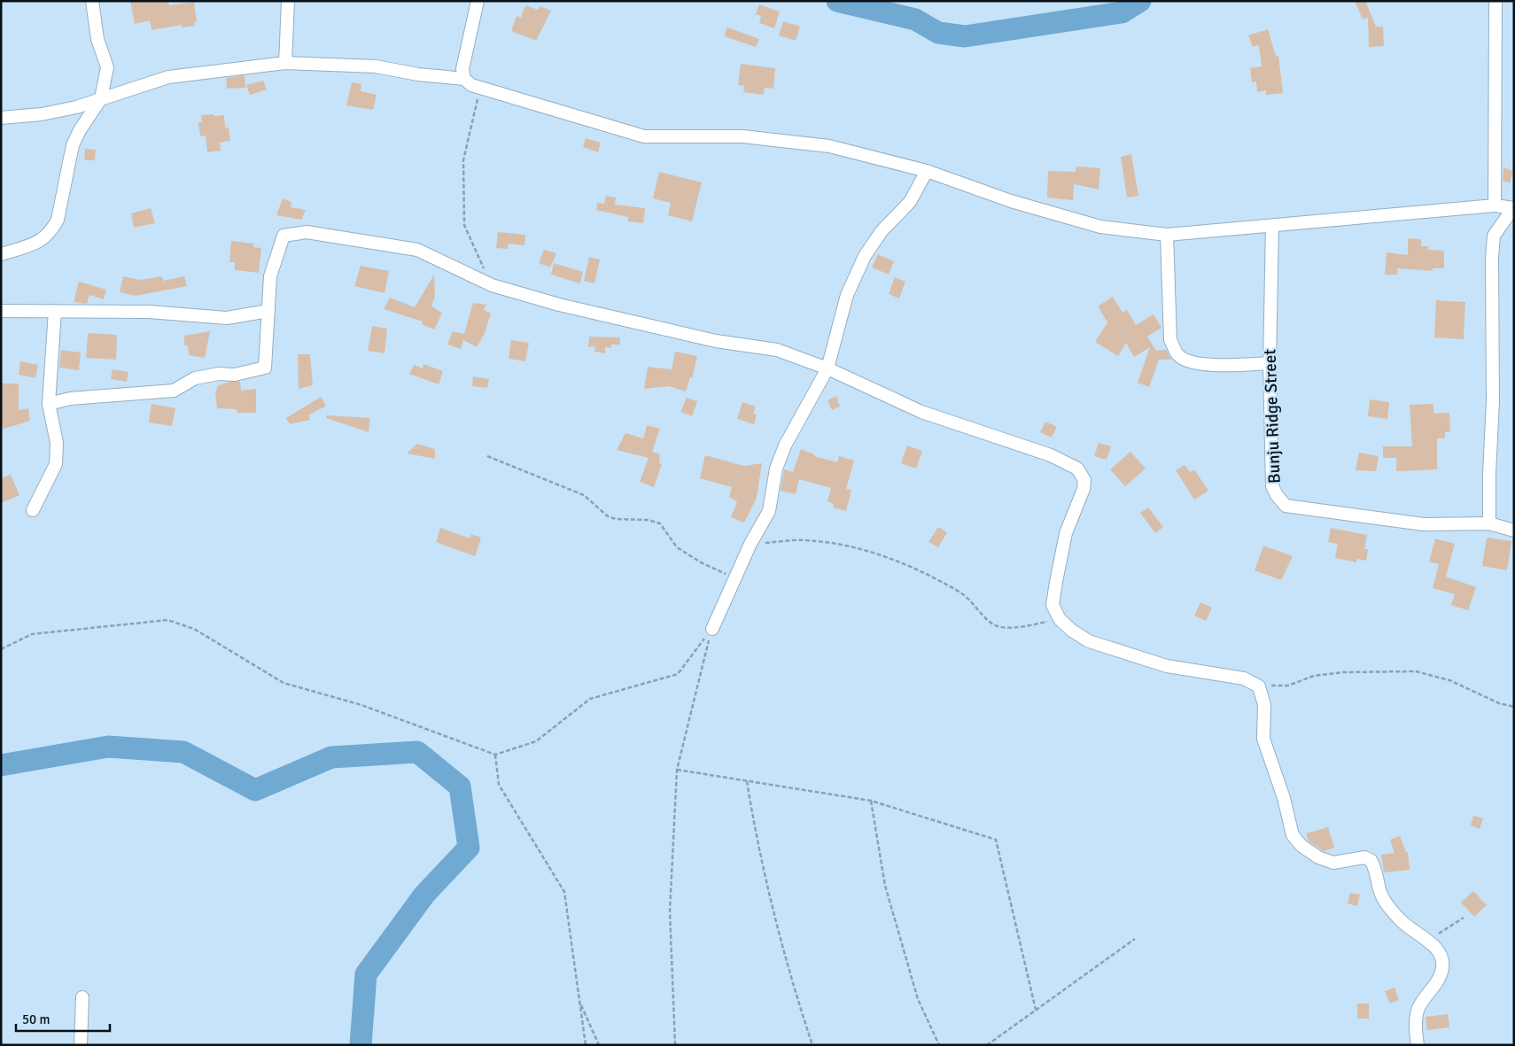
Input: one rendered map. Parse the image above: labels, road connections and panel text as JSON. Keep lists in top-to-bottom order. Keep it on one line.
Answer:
{"streets":{"street":["Bunju Ridge Street"]},"scale_bar":"50 m"}
